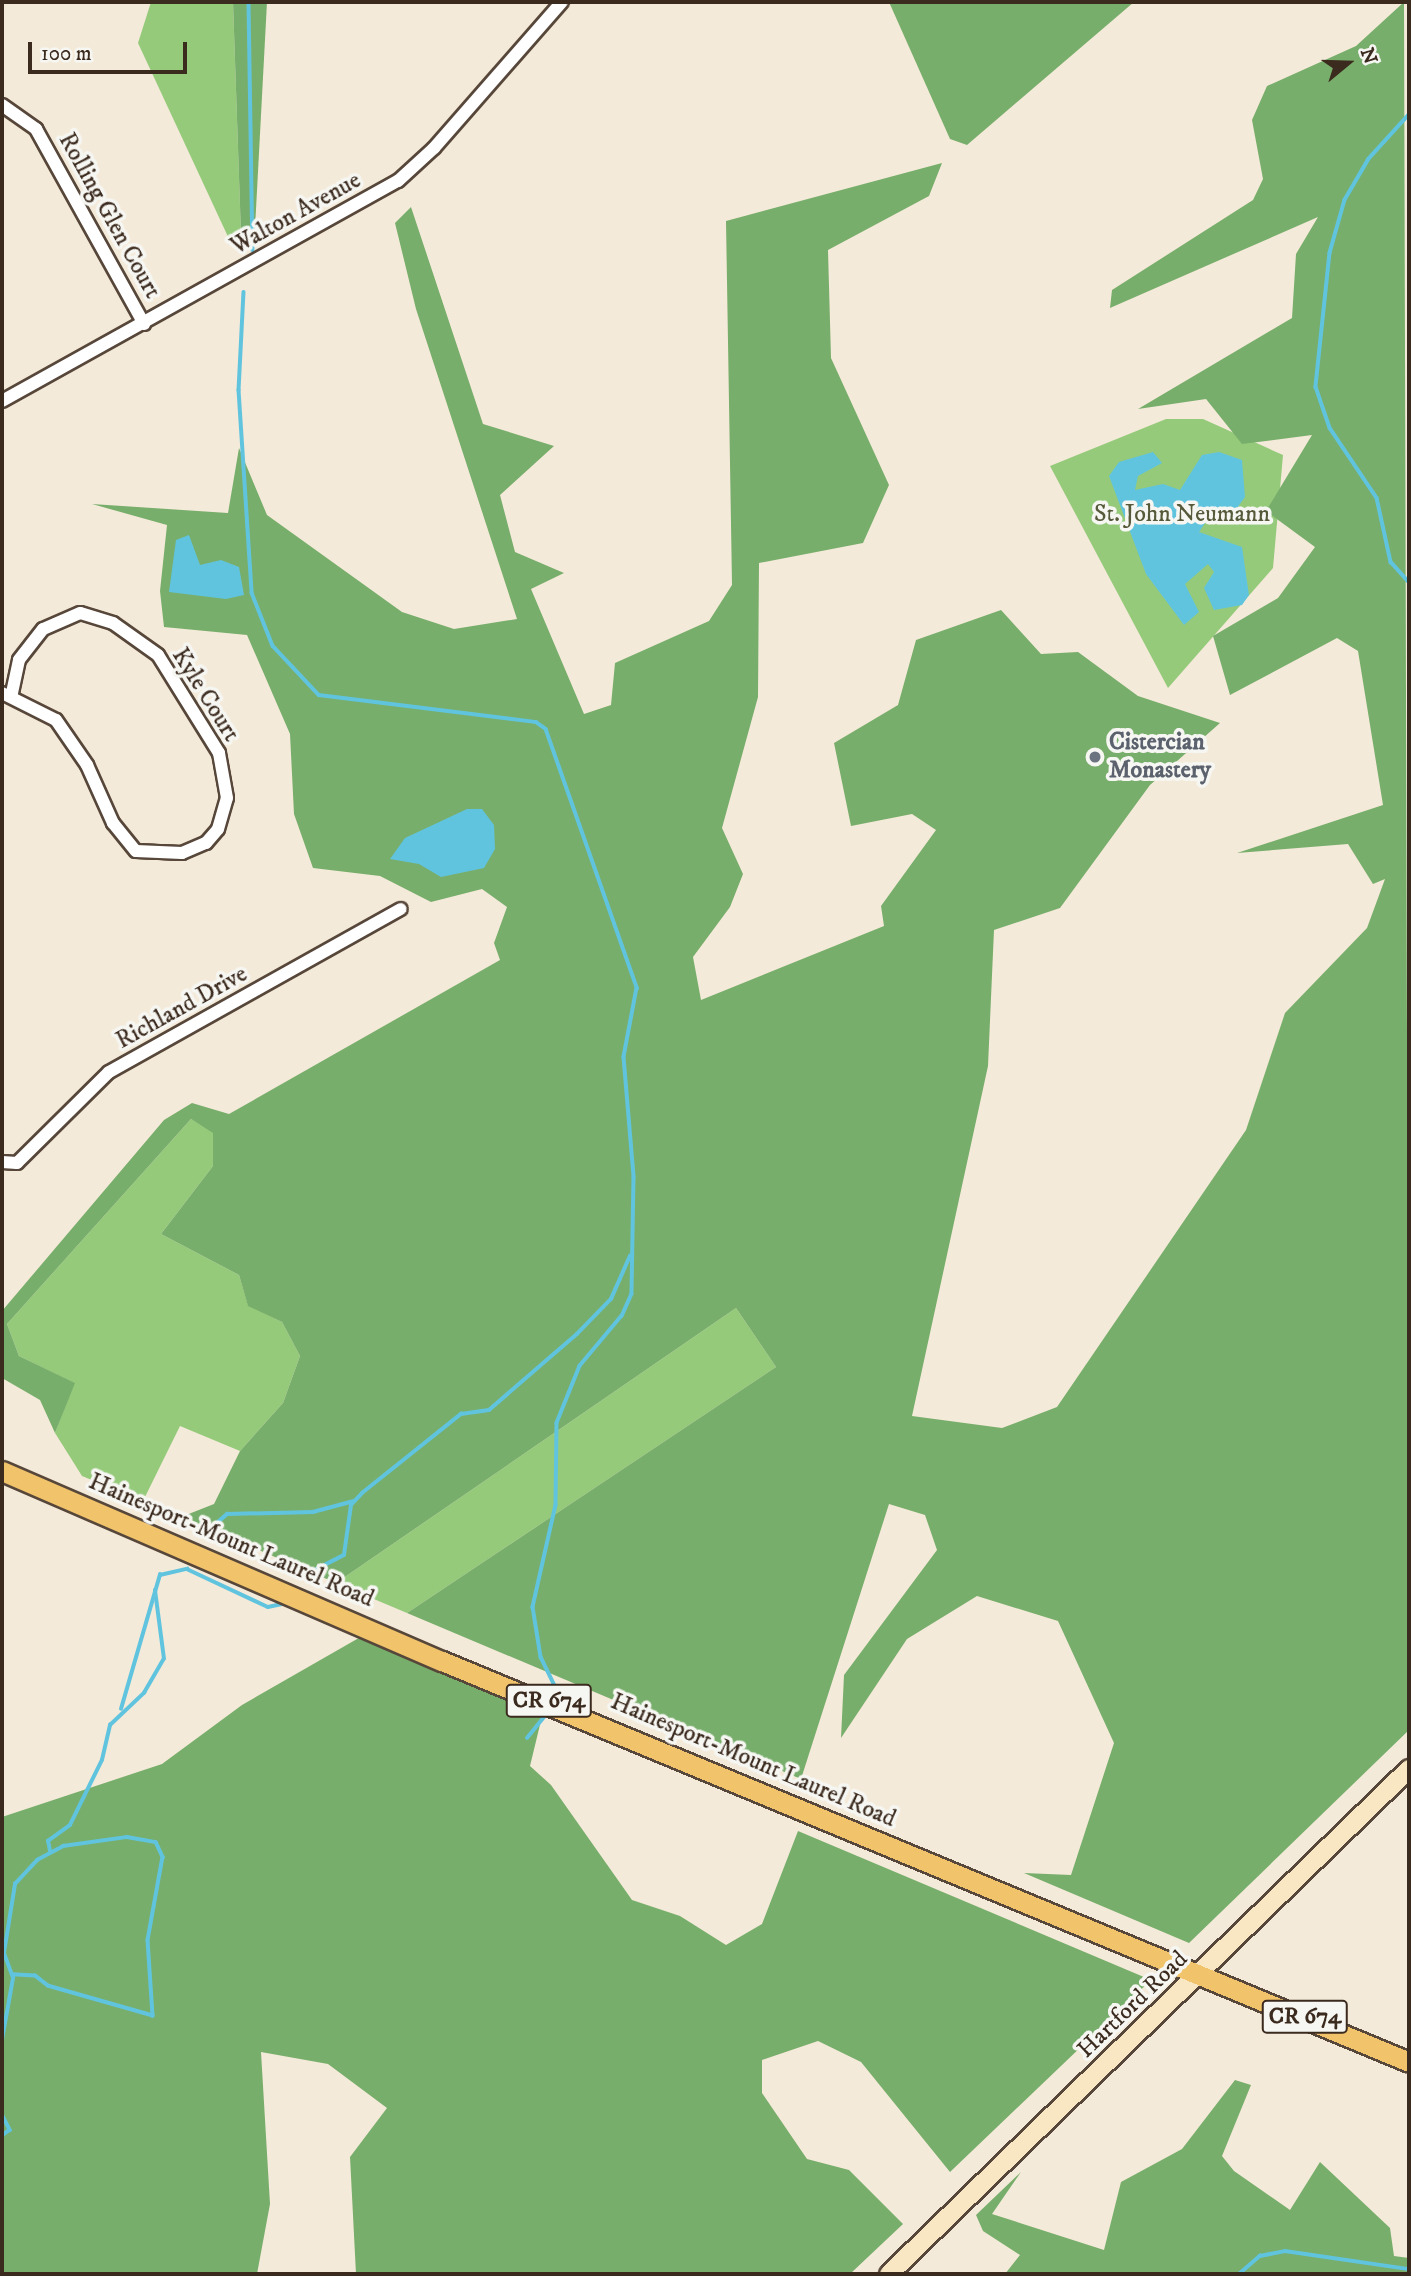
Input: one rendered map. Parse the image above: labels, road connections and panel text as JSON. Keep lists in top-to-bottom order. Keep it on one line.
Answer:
{"streets":{"main road":["Hainesport-Mount Laurel Road","CR 674"],"street":["Walton Avenue","Rolling Glen Court","Kyle Court","Richland Drive","Hartford Road"]},"crossings":[["Walton Avenue","Rolling Glen Court"],["Hainesport-Mount Laurel Road","Hartford Road"]],"parks":["St. John Neumann"],"places":["Cistercian Monastery"],"scale_bar":"100 m","north":"right"}
